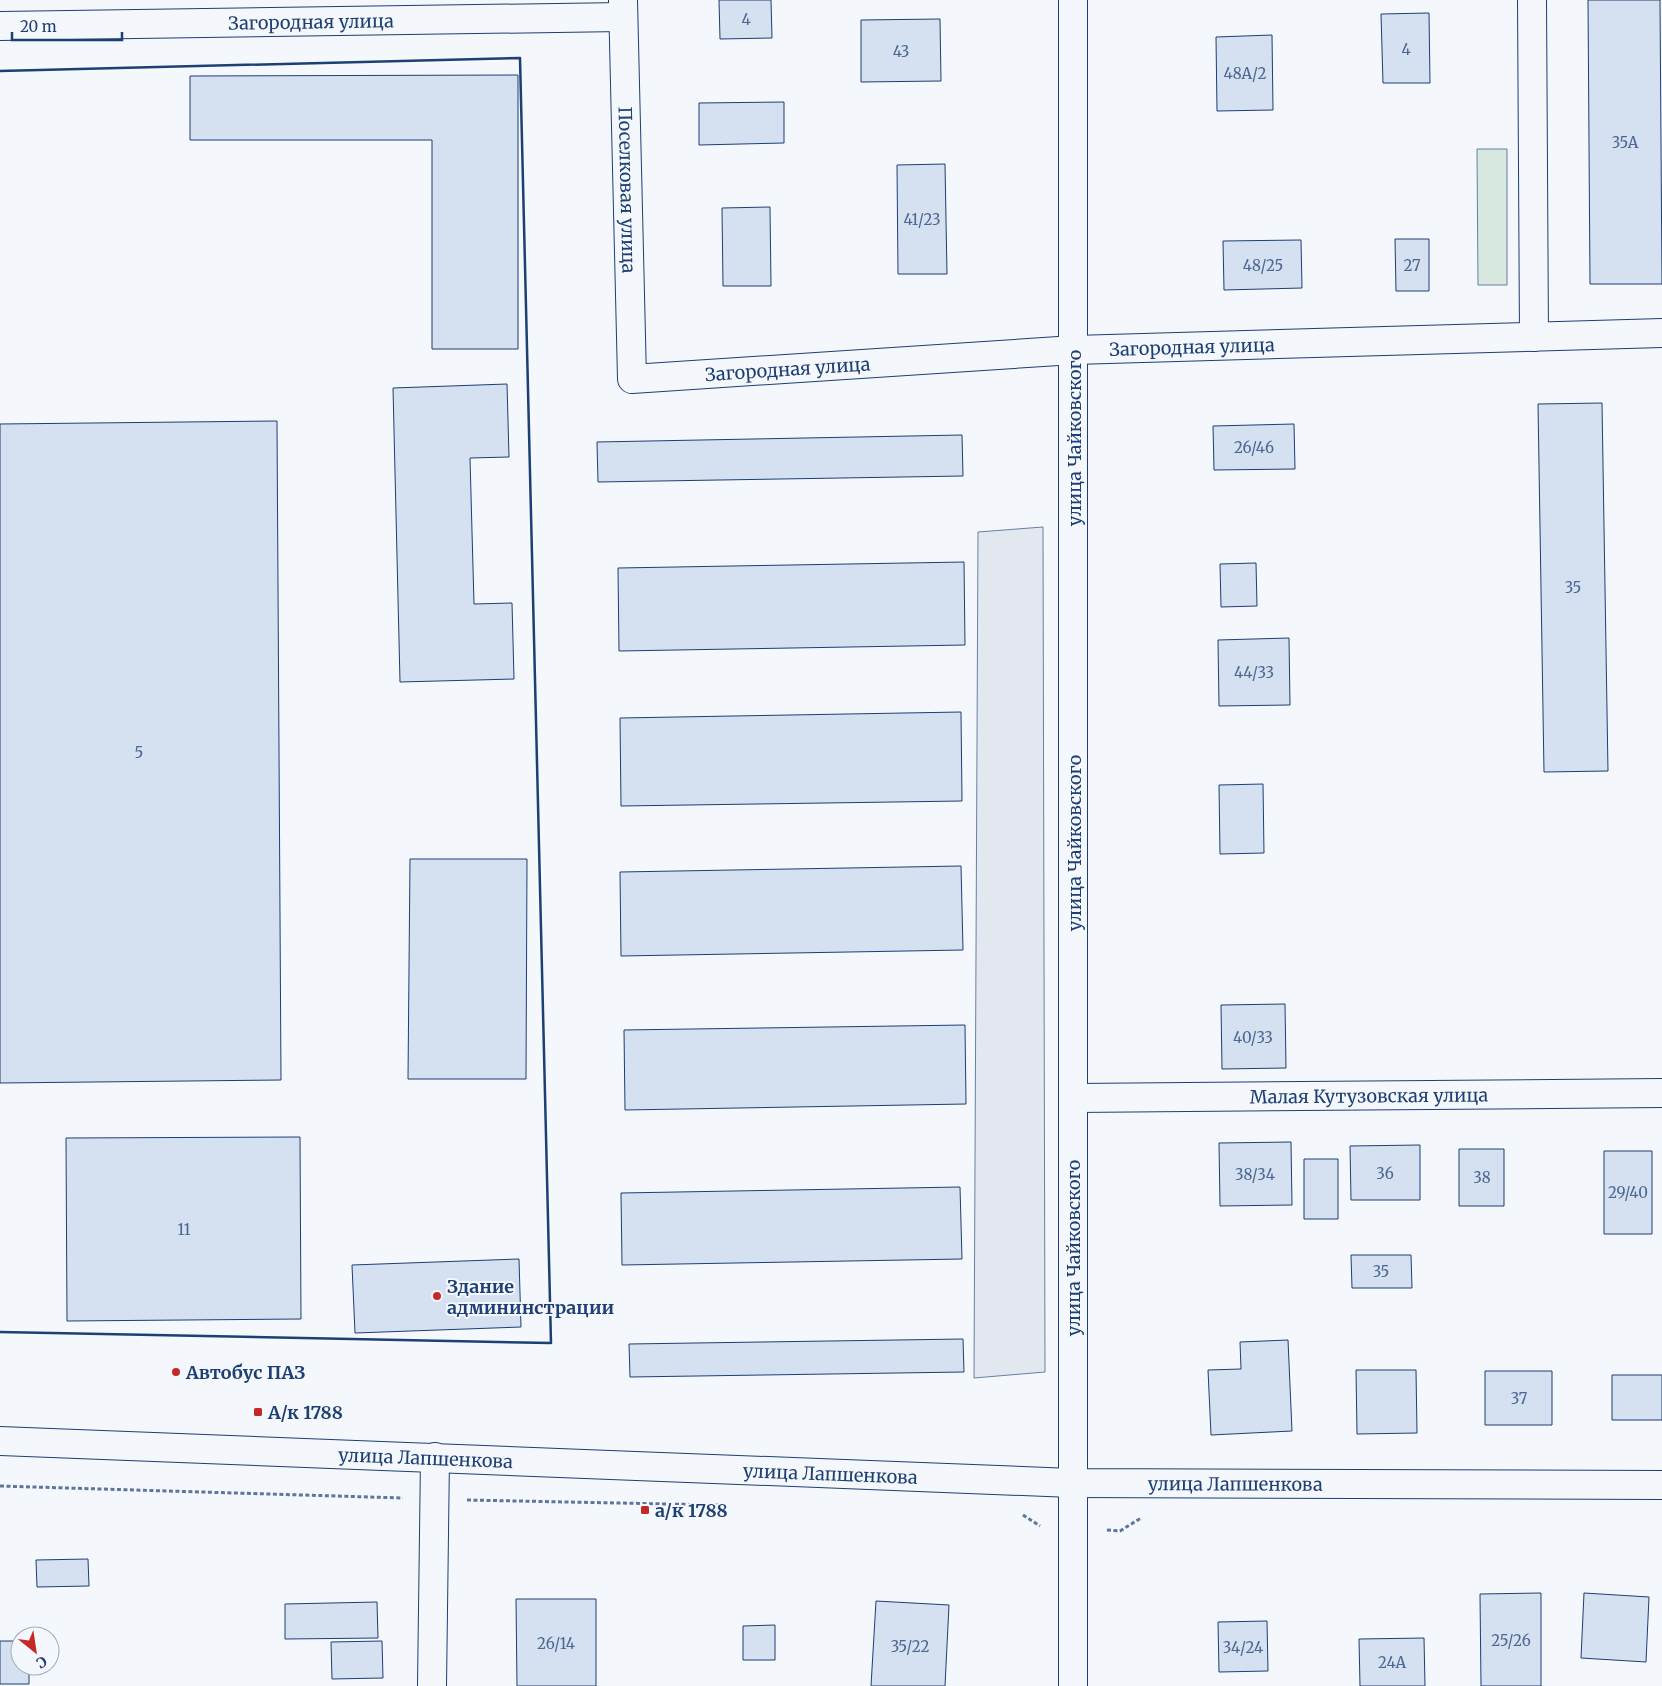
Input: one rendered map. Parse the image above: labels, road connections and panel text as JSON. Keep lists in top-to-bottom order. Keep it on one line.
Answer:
{"streets":{"street":["Загородная улица","Поселковая улица","улица Чайковского","Малая Кутузовская улица","улица Лапшенкова"]},"crossings":[["Загородная улица","Поселковая улица"],["Загородная улица","улица Чайковского"],["улица Чайковского","Малая Кутузовская улица"],["улица Чайковского","улица Лапшенкова"]],"places":{"other":["Здание админинстрации","Автобус ПАЗ"],"transit":["А/к 1788","a/к 1788"]},"house_numbers":["4","4","43","48А/2","35А","41/23","48/25","27","26/46","35","44/33","5","40/33","36","38/34","38","29/40","11","35","37","25/26","26/14","35/22","34/24","24А"],"scale_bar":"20 m","north":"bottom right"}
